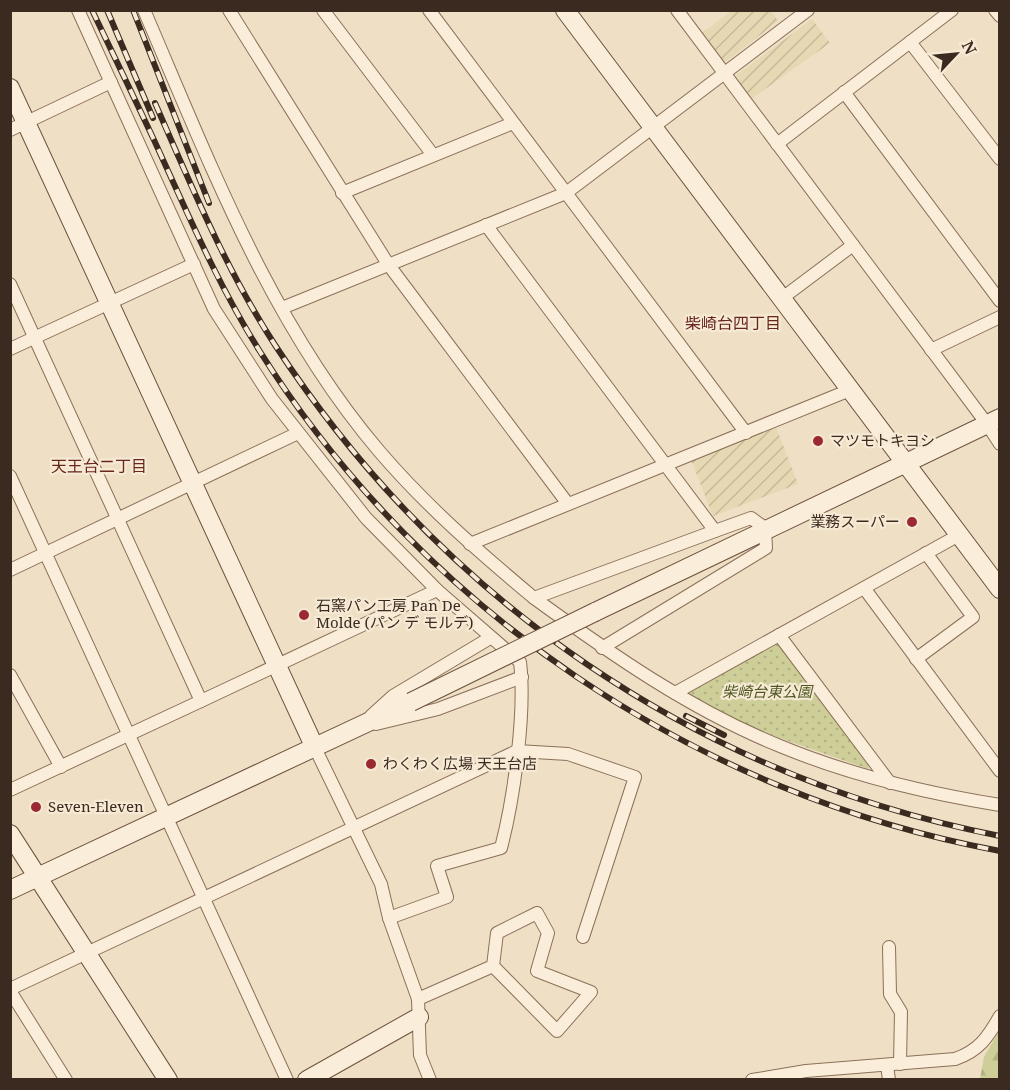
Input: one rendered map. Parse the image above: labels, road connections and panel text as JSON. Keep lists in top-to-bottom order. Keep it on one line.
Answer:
{"districts":["柴崎台四丁目","天王台二丁目"],"parks":["柴崎台東公園"],"places":["マツモトキヨシ","業務スーパー","石窯パン工房 Pan De Molde (パン デ モルデ)","わくわく広場 天王台店","Seven-Eleven"],"north":"top right"}
